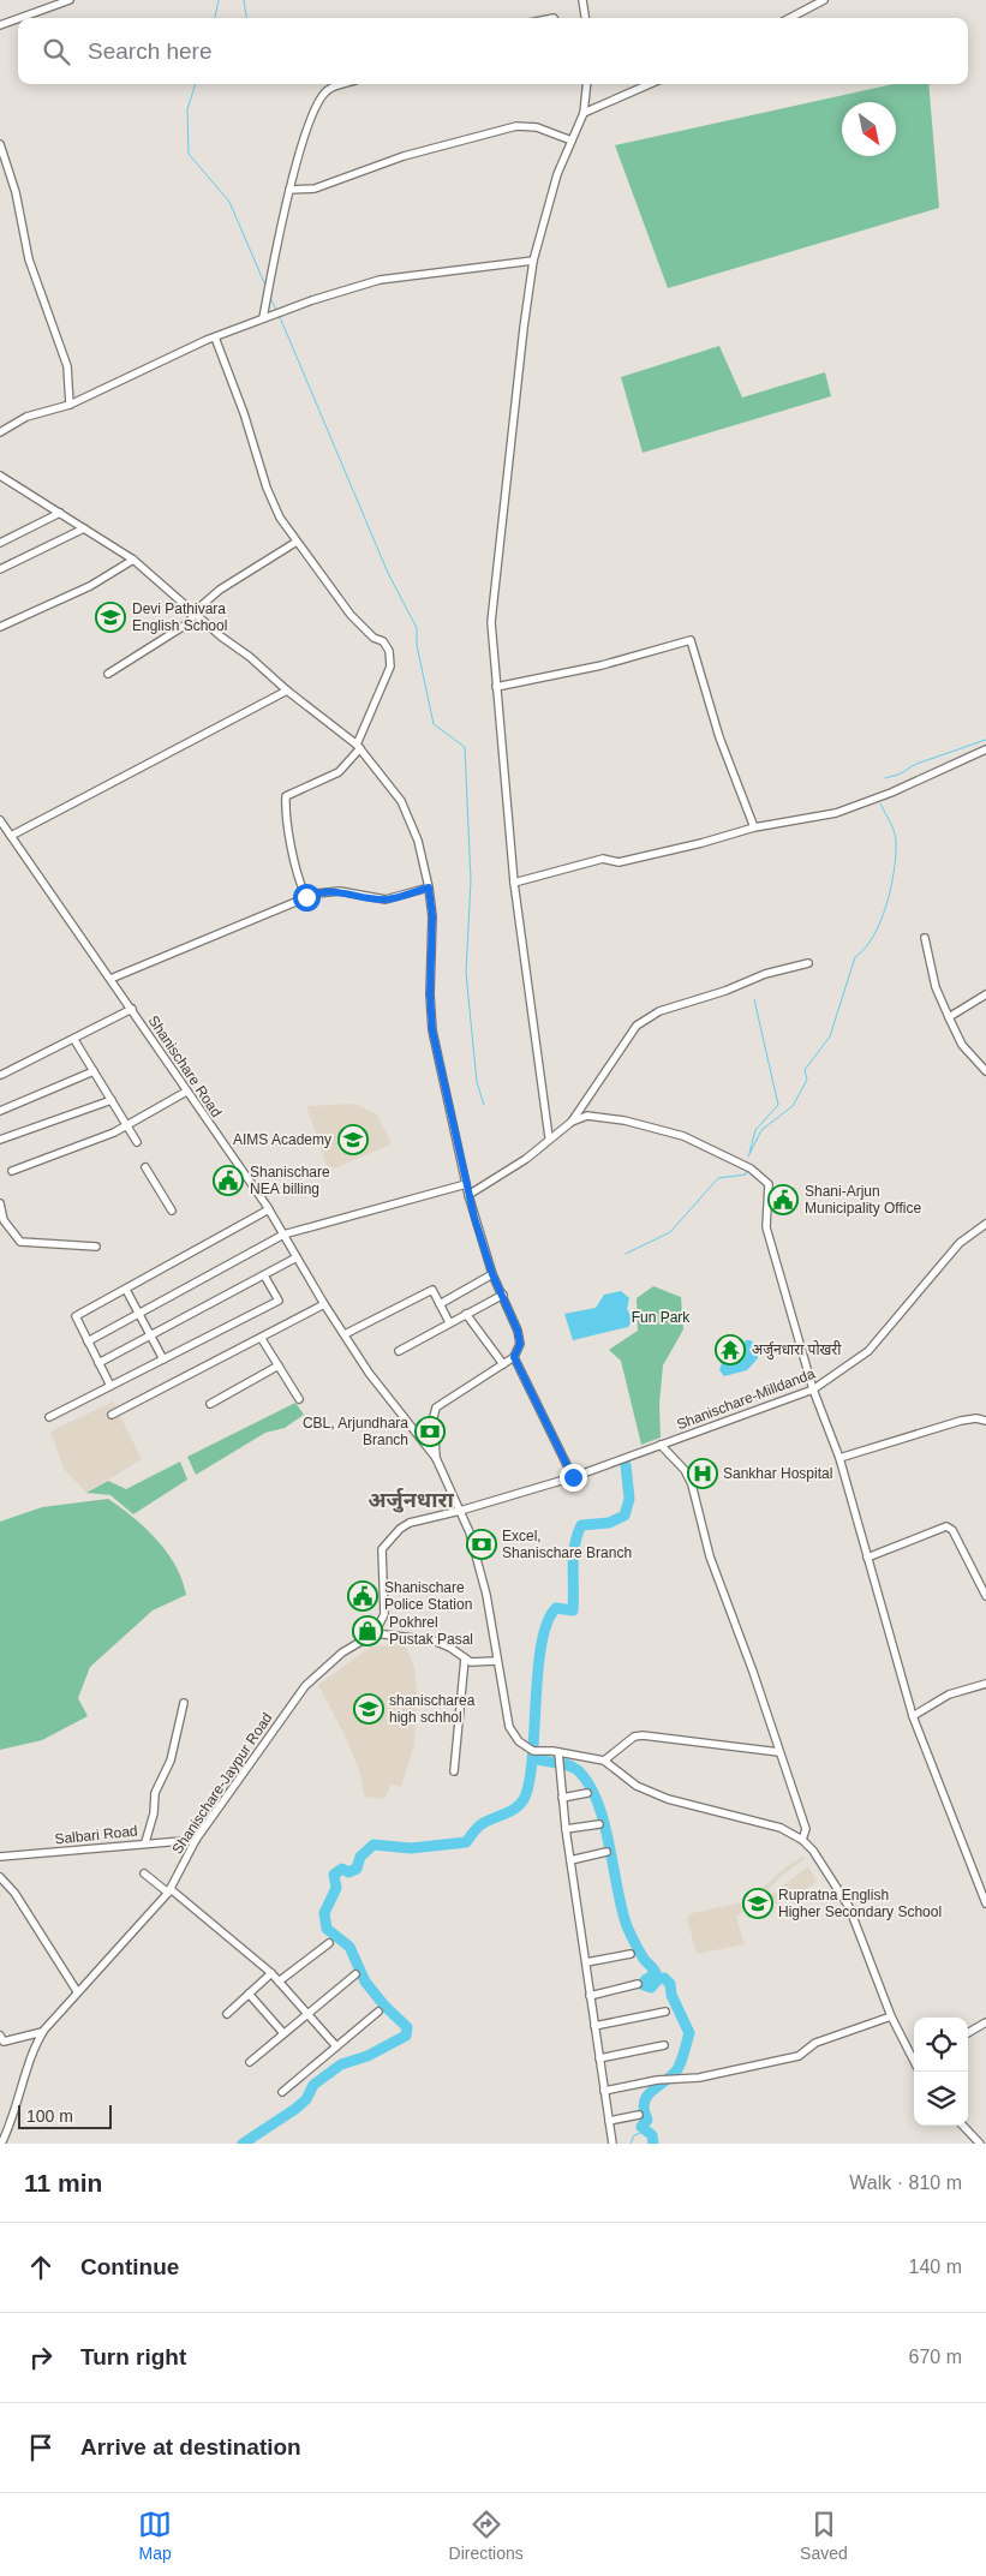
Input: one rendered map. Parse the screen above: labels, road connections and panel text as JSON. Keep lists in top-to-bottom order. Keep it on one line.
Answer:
{"streets":{"street":["Shanischare Road","Shanischare-Milldanda","Shanischare-Jaypur Road","Salbari Road"]},"crossings":[["Shanischare Road","Shanischare-Milldanda"],["Shanischare-Jaypur Road","Salbari Road"]],"districts":["अर्जुनधारा"],"parks":["Fun Park"],"places":{"school or university":["Devi Pathivara English School","AIMS Academy","shanischarea high schhol","Rupratna English Higher Secondary School"],"public building":["Shanischare NEA billing","Shani-Arjun Municipality Office","Shanischare Police Station"],"temple":["अर्जुनधारा पोखरी"],"bank":["CBL, Arjundhara Branch","Excel, Shanischare Branch"],"hospital":["Sankhar Hospital"],"shop":["Pokhrel Pustak Pasal"]},"scale_bar":"100 m","north":"bottom right","page":{"search":"Search here","scale":"100 m","heading":["11 min","Walk · 810 m"],"list":[["Continue","140 m"],["Turn right","670 m"],"Arrive at destination"],"nav":["Map","Directions","Saved"]}}
